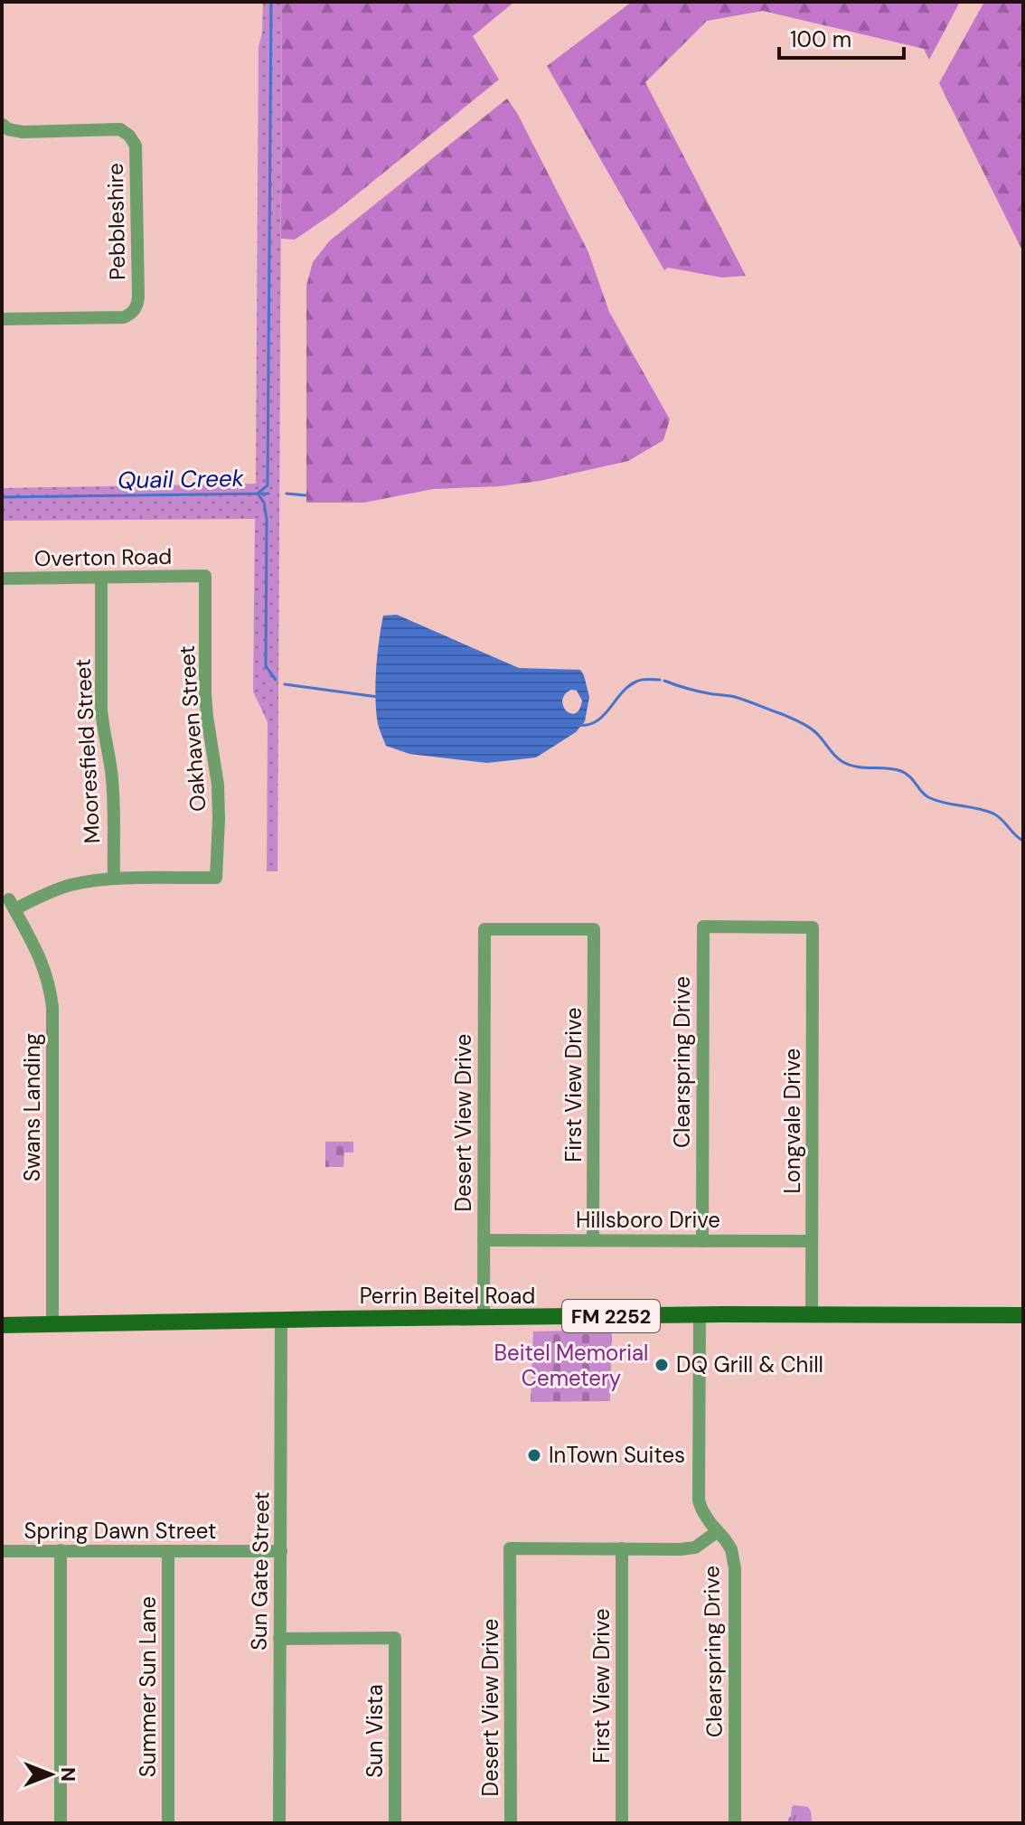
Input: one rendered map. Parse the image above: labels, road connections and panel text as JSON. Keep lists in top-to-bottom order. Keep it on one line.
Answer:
{"streets":{"main road":["Perrin Beitel Road","FM 2252"],"street":["Pebbleshire","Overton Road","Oakhaven Street","Mooresfield Street","Clearspring Drive","First View Drive","Swans Landing","Longvale Drive","Desert View Drive","Hillsboro Drive","Spring Dawn Street","Sun Gate Street","Summer Sun Lane","Sun Vista"]},"crossings":[["Overton Road","Oakhaven Street"],["Overton Road","Mooresfield Street"],["Oakhaven Street","Mooresfield Street"],["Oakhaven Street","Swans Landing"],["Mooresfield Street","Swans Landing"],["Clearspring Drive","Longvale Drive"],["Clearspring Drive","Hillsboro Drive"],["Clearspring Drive","Perrin Beitel Road"],["First View Drive","Desert View Drive"],["First View Drive","Hillsboro Drive"],["Swans Landing","Perrin Beitel Road"],["Longvale Drive","Hillsboro Drive"],["Longvale Drive","Perrin Beitel Road"],["Desert View Drive","Hillsboro Drive"],["Desert View Drive","Perrin Beitel Road"],["Perrin Beitel Road","Sun Gate Street"],["Spring Dawn Street","Sun Gate Street"],["Spring Dawn Street","Summer Sun Lane"],["Sun Gate Street","Sun Vista"]],"water":["Quail Creek"],"parks":["Beitel Memorial Cemetery"],"places":["DQ Grill & Chill","InTown Suites"],"scale_bar":"100 m","north":"right"}
